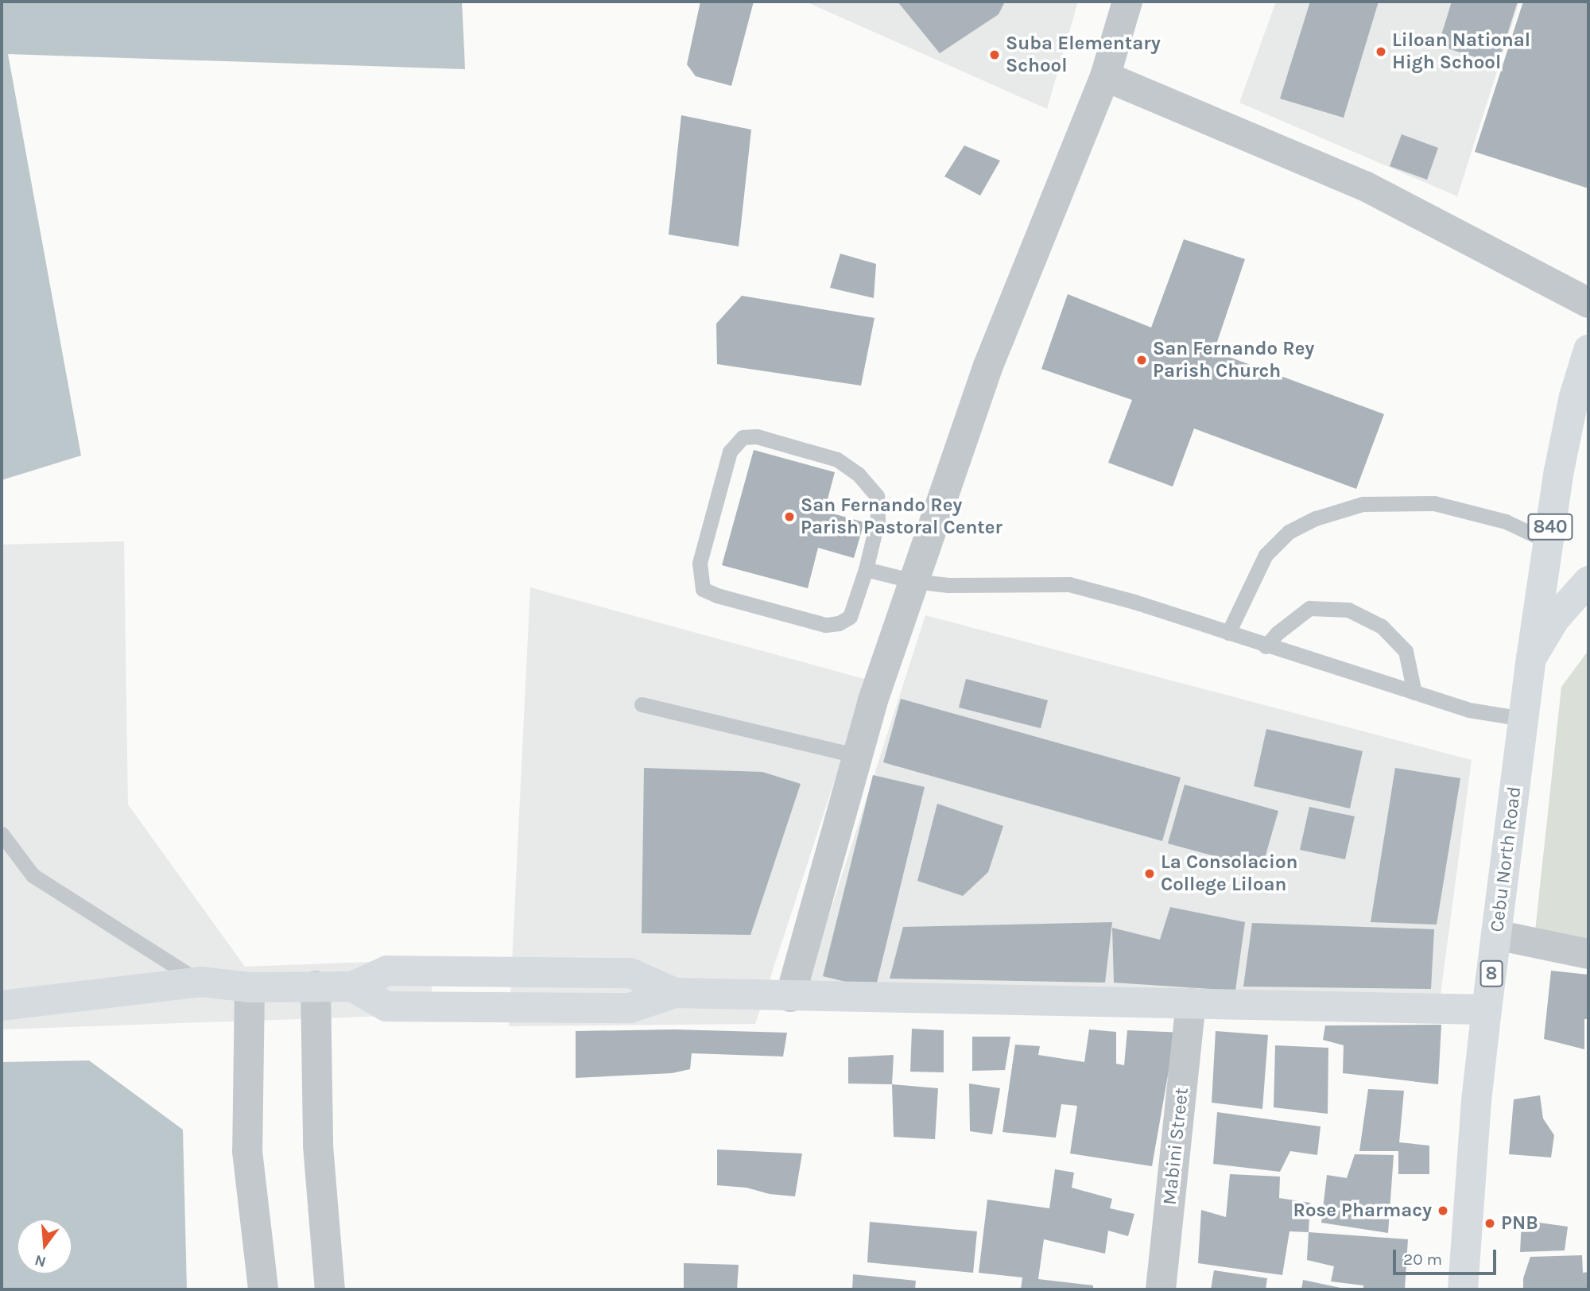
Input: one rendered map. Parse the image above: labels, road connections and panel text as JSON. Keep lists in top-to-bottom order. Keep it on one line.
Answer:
{"streets":{"main road":["840","Cebu North Road","8"],"street":["Mabini Street"]},"crossings":[["840","Cebu North Road"]],"places":["Liloan National High School","Suba Elementary School","San Fernando Rey Parish Church","San Fernando Rey Parish Pastoral Center","La Consolacion College Liloan","Rose Pharmacy","PNB"],"scale_bar":"20 m","north":"bottom"}
